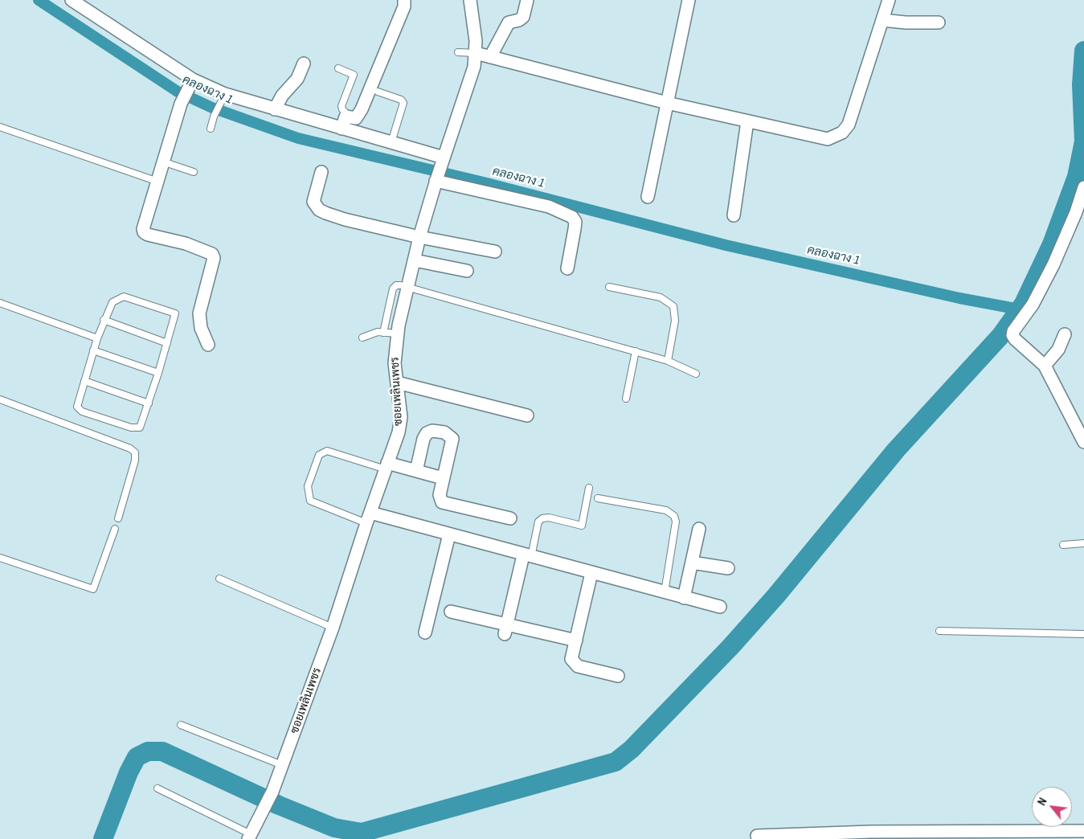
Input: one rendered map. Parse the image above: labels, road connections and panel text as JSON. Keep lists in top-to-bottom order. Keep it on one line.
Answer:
{"streets":{"street":["ซอยเพลินเพชร"]},"water":["คลองฉาง 1"],"north":"top left"}
